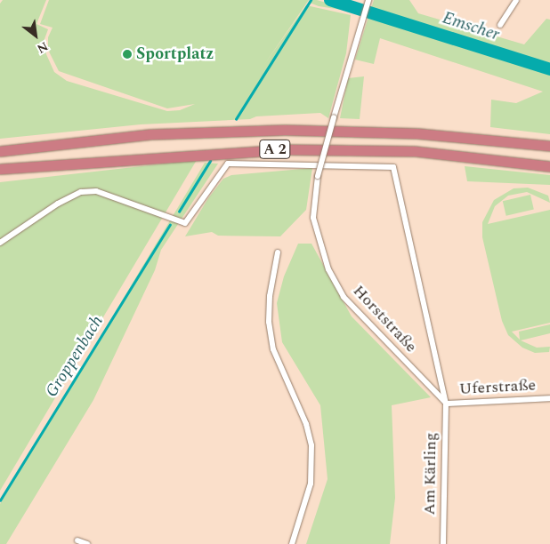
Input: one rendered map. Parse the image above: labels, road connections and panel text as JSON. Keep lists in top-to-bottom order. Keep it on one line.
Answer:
{"streets":{"highway":["A 2"],"street":["Horststraße","Uferstraße","Am Kärling"]},"crossings":[["Horststraße","Uferstraße"],["Horststraße","Am Kärling"],["Uferstraße","Am Kärling"]],"water":["Emscher","Groppenbach"],"places":["Sportplatz"],"north":"bottom right"}
